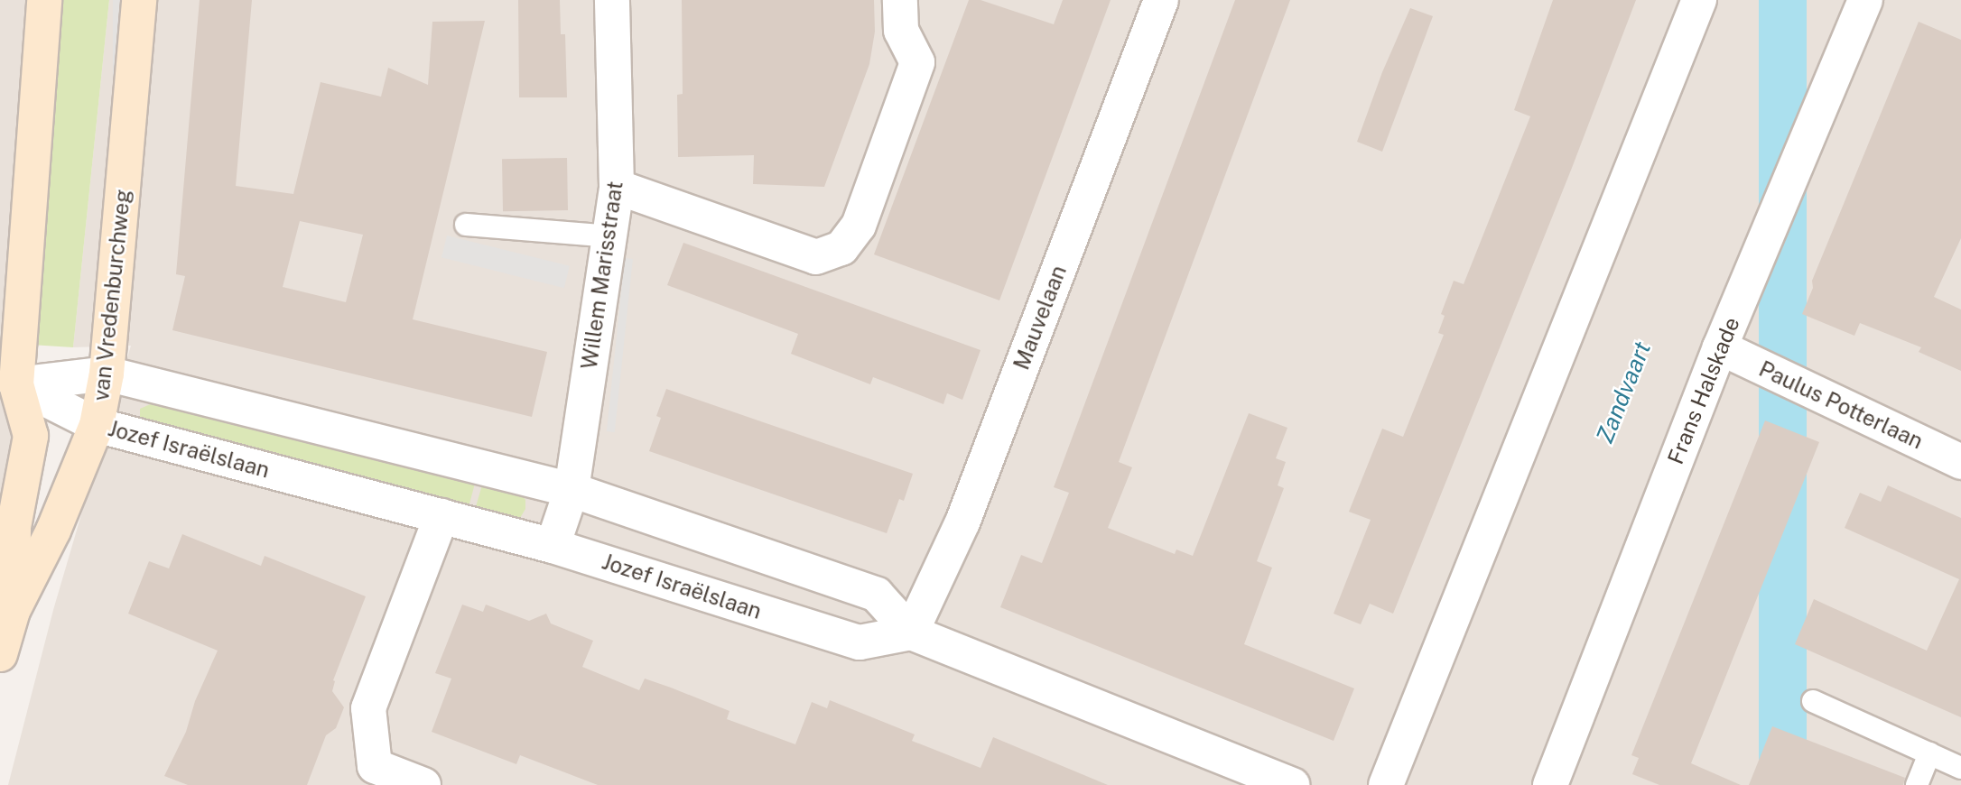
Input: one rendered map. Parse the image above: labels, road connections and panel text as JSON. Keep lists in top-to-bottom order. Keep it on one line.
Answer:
{"streets":{"street":["Willem Marisstraat","van Vredenburchweg","Mauvelaan","Frans Halskade","Paulus Potterlaan","Jozef Israëlslaan"]},"crossings":[["Willem Marisstraat","Jozef Israëlslaan"],["van Vredenburchweg","Jozef Israëlslaan"],["Mauvelaan","Jozef Israëlslaan"],["Frans Halskade","Paulus Potterlaan"]],"water":["Zandvaart"]}
